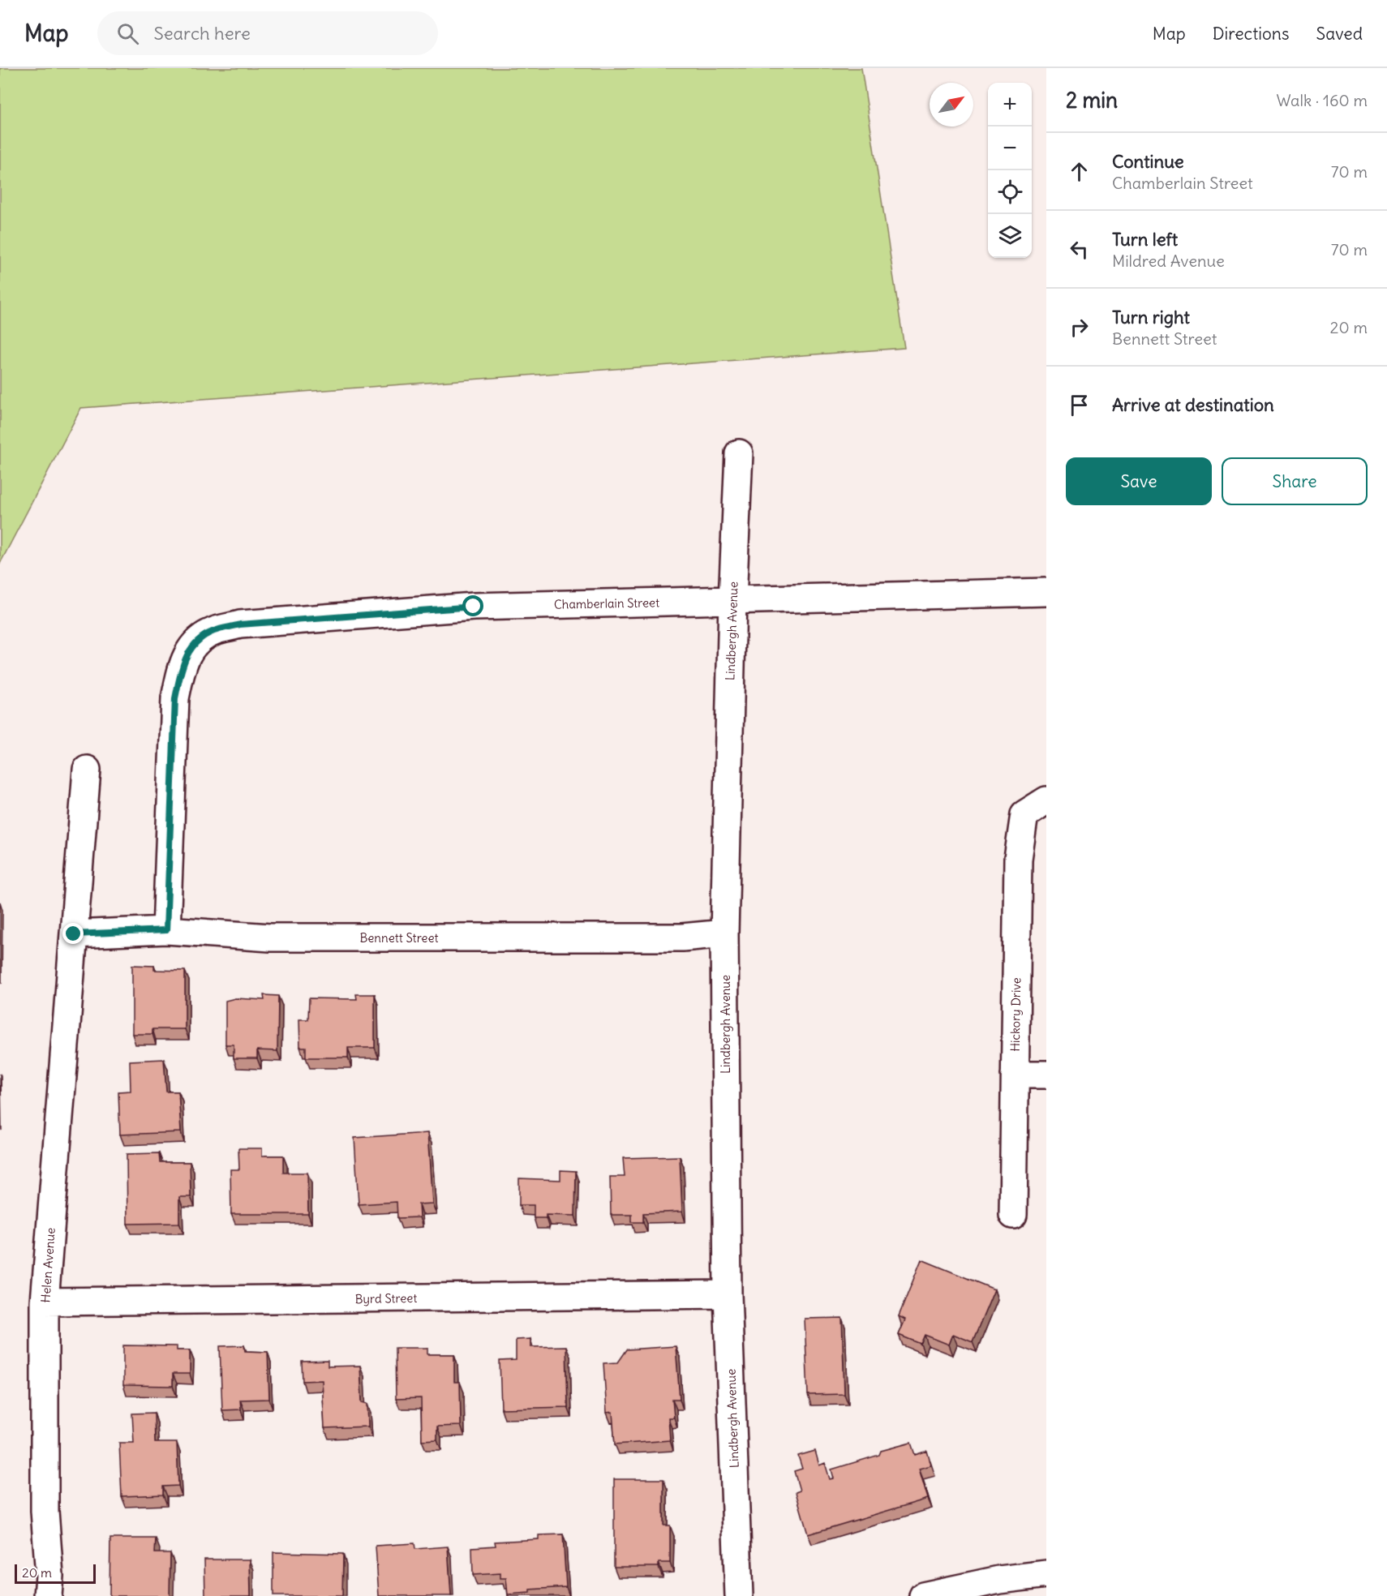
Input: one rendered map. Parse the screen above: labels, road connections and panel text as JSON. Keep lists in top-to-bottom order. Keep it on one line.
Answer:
{"streets":{"street":["Chamberlain Street","Lindbergh Avenue","Bennett Street","Hickory Drive","Helen Avenue","Byrd Street"]},"crossings":[["Chamberlain Street","Lindbergh Avenue"],["Chamberlain Street","Bennett Street"],["Lindbergh Avenue","Bennett Street"],["Lindbergh Avenue","Byrd Street"],["Bennett Street","Helen Avenue"],["Helen Avenue","Byrd Street"]],"scale_bar":"20 m","north":"top right","page":{"header":"Map","search":"Search here","nav":["Map","Directions","Saved"],"heading":["2 min","Walk · 160 m"],"map_buttons":["+","−"],"list":[["Continue","Chamberlain Street","70 m"],["Turn left","Mildred Avenue","70 m"],["Turn right","Bennett Street","20 m"],"Arrive at destination"],"buttons":["Save","Share"],"scale":"20 m"}}
